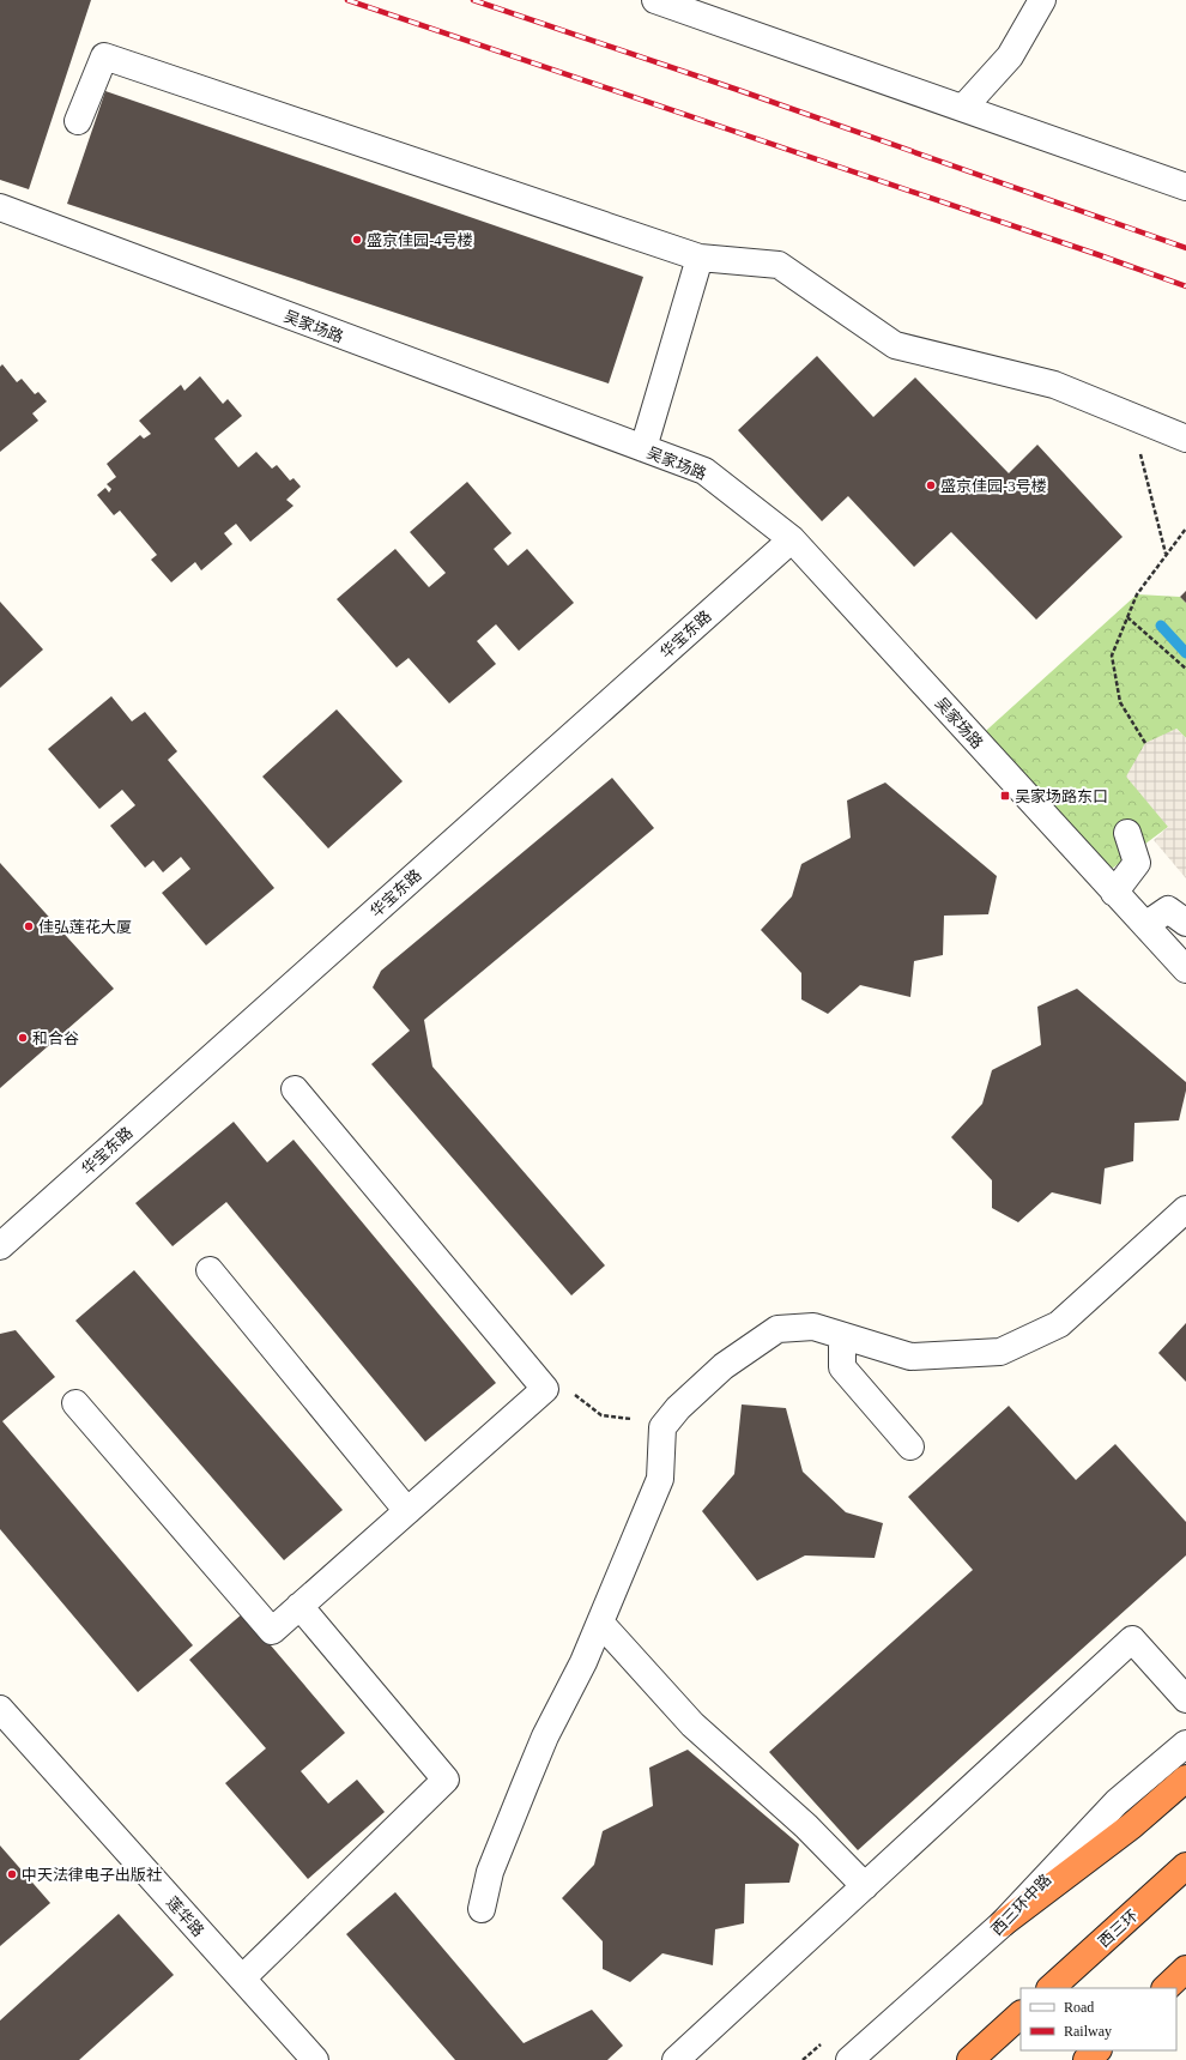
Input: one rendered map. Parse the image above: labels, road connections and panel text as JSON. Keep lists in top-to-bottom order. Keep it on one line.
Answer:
{"streets":{"highway":["西三环"],"street":["吴家场路","华宝东路","西三环中路","莲华路"]},"crossings":[["吴家场路","华宝东路"]],"places":{"other":["盛京佳园-4号楼","盛京佳园-3号楼","佳弘莲花大厦","和合谷","中天法律电子出版社"],"transit":["吴家场路东口"]},"legend":["Road","Railway"]}
